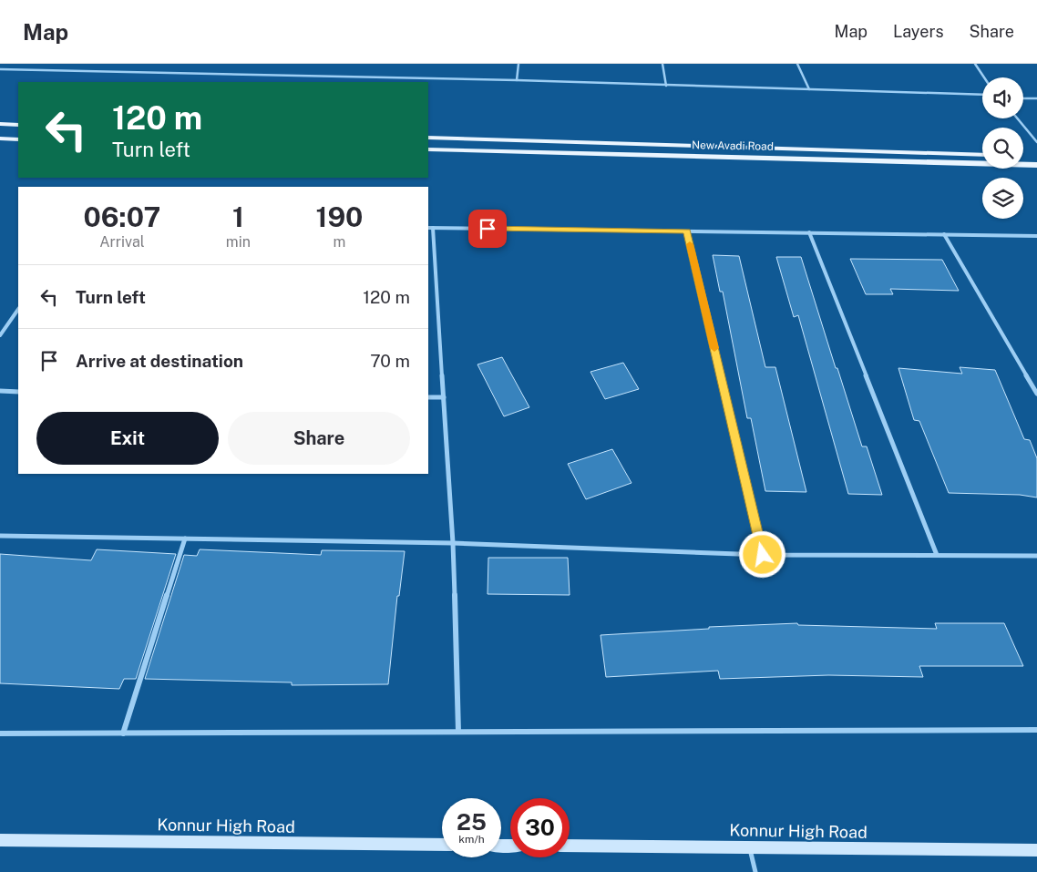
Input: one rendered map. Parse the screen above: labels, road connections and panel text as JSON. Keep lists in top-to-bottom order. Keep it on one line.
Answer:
{"streets":{"main road":["New Avadi Road","Konnur High Road"]},"page":{"header":"Map","nav":["Map","Layers","Share"],"turn":["120 m","Turn left"],"eta":["06:07","Arrival","1","min","190","m"],"list":[{"name":"Turn left","value":"120 m"},{"name":"Arrive at destination","value":"70 m"}],"buttons":["Exit","Share"],"speed":"25 km/h","limit":"30"}}
